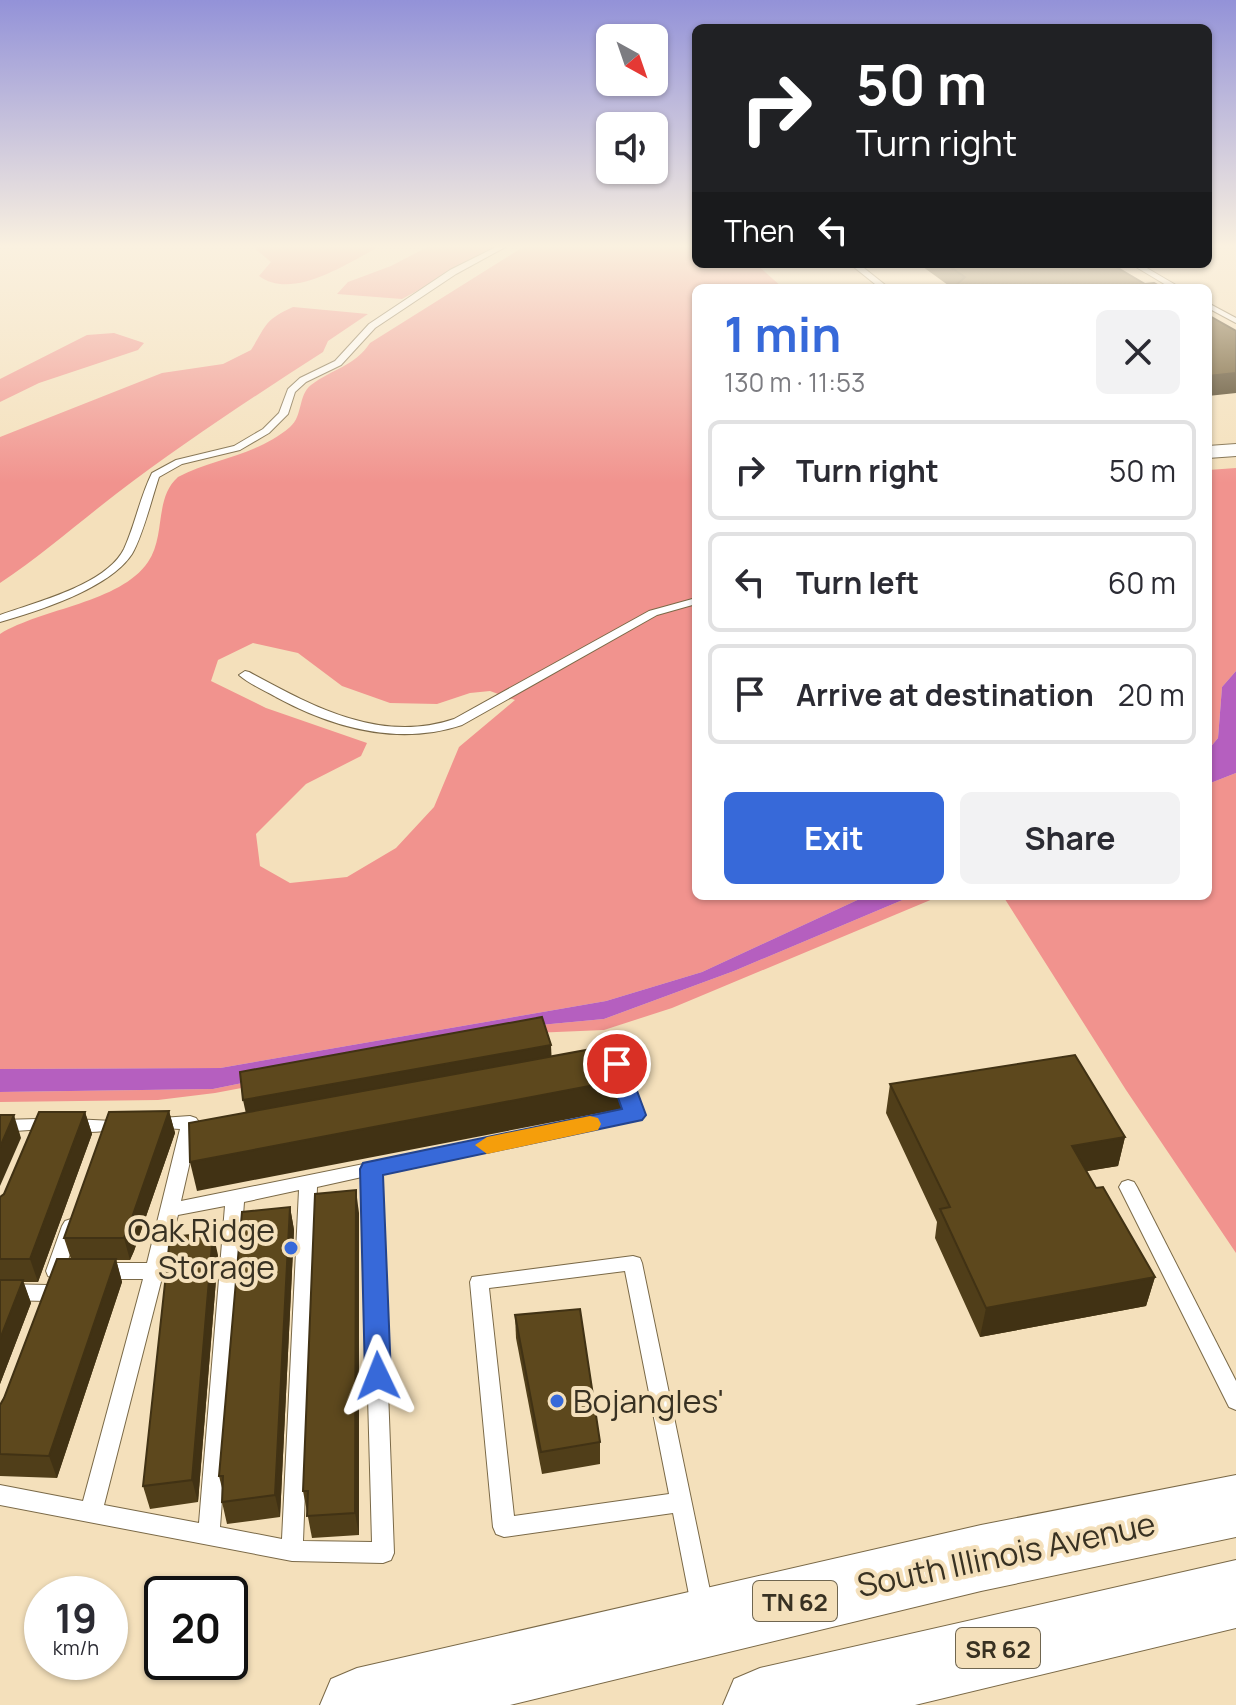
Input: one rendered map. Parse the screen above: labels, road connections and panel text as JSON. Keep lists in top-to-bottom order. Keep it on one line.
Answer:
{"streets":{"highway":["South Illinois Avenue","TN 62","SR 62"]},"places":["Oak Ridge Storage","Bojangles'"],"north":"bottom right","page":{"turn":["50 m","Turn right"],"then":"Then","heading":["1 min","130 m · 11:53"],"list":[{"name":"Turn right","value":"50 m"},{"name":"Turn left","value":"60 m"},{"name":"Arrive at destination","value":"20 m"}],"buttons":["Exit","Share"],"speed":"19 km/h","limit":"20"}}
